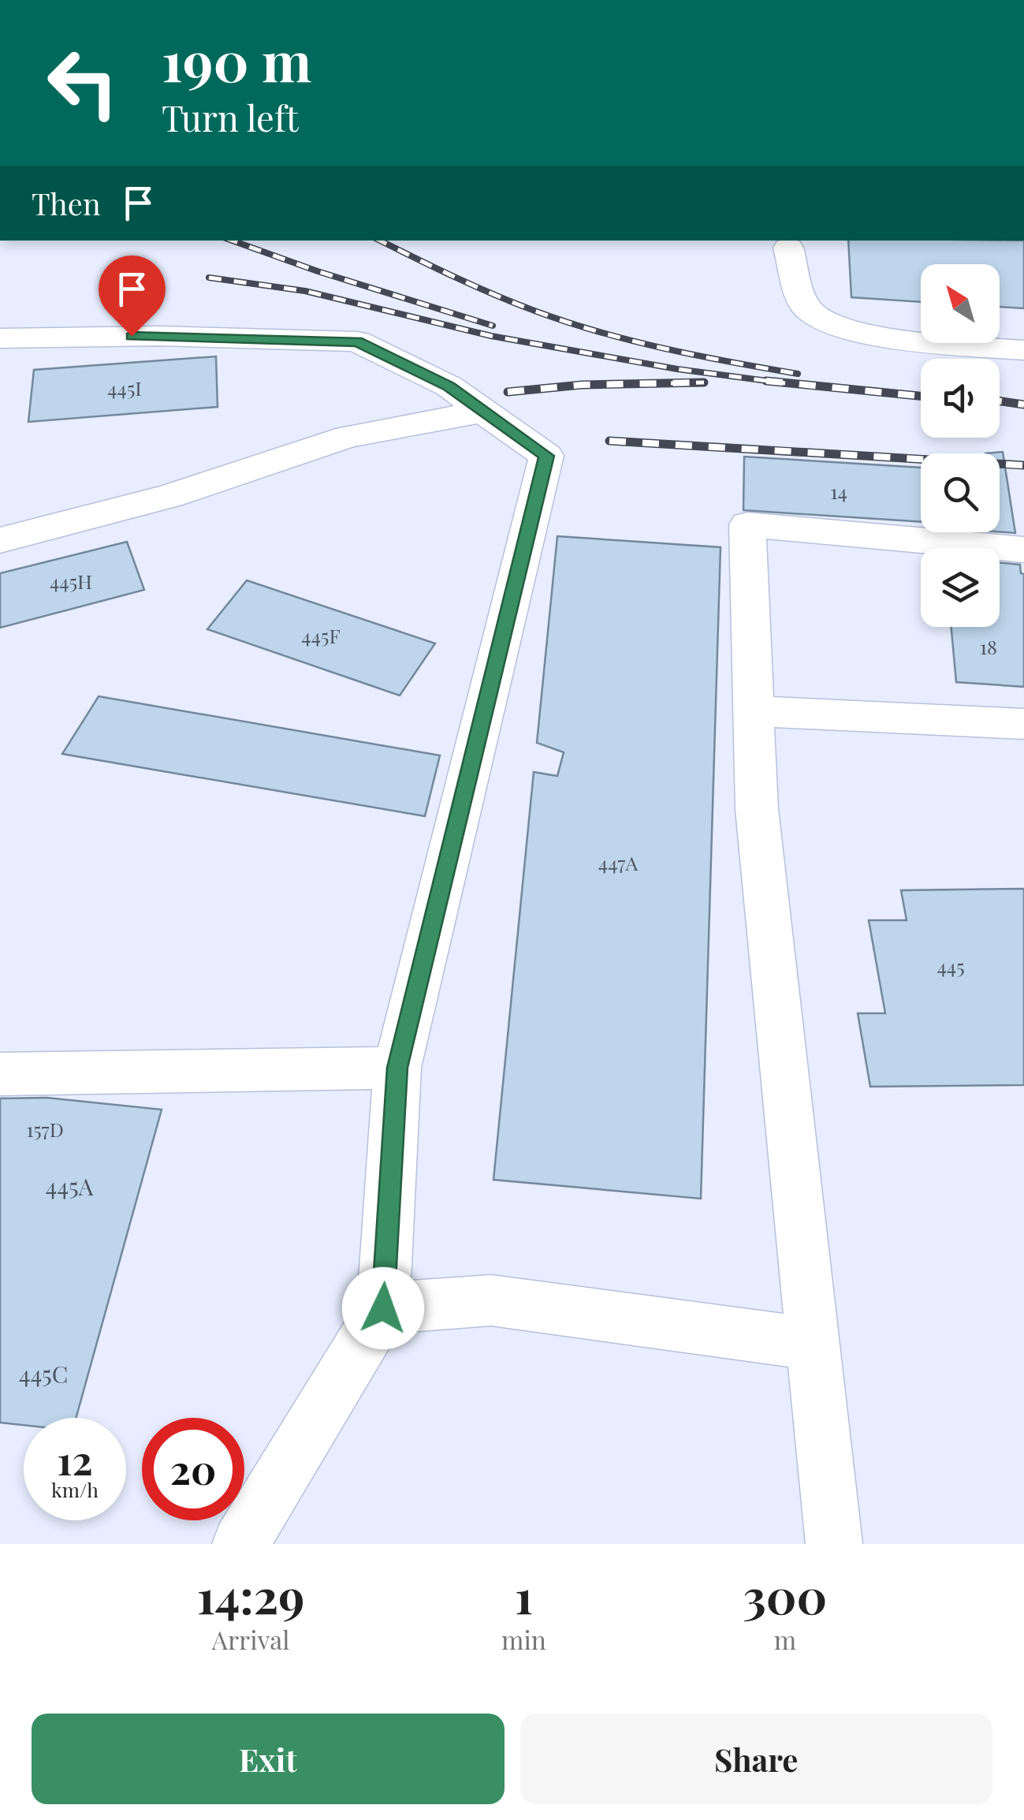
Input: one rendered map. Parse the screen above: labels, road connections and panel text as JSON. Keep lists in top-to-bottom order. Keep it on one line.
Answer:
{"house_numbers":["445I","14","445H","445F","18","447A","445","157D","445A","445C"],"north":"top left","page":{"turn":["190 m","Turn left"],"then":"Then","speed":"12 km/h","limit":"20","eta":["14:29","Arrival","1","min","300","m"],"buttons":["Exit","Share"]}}
